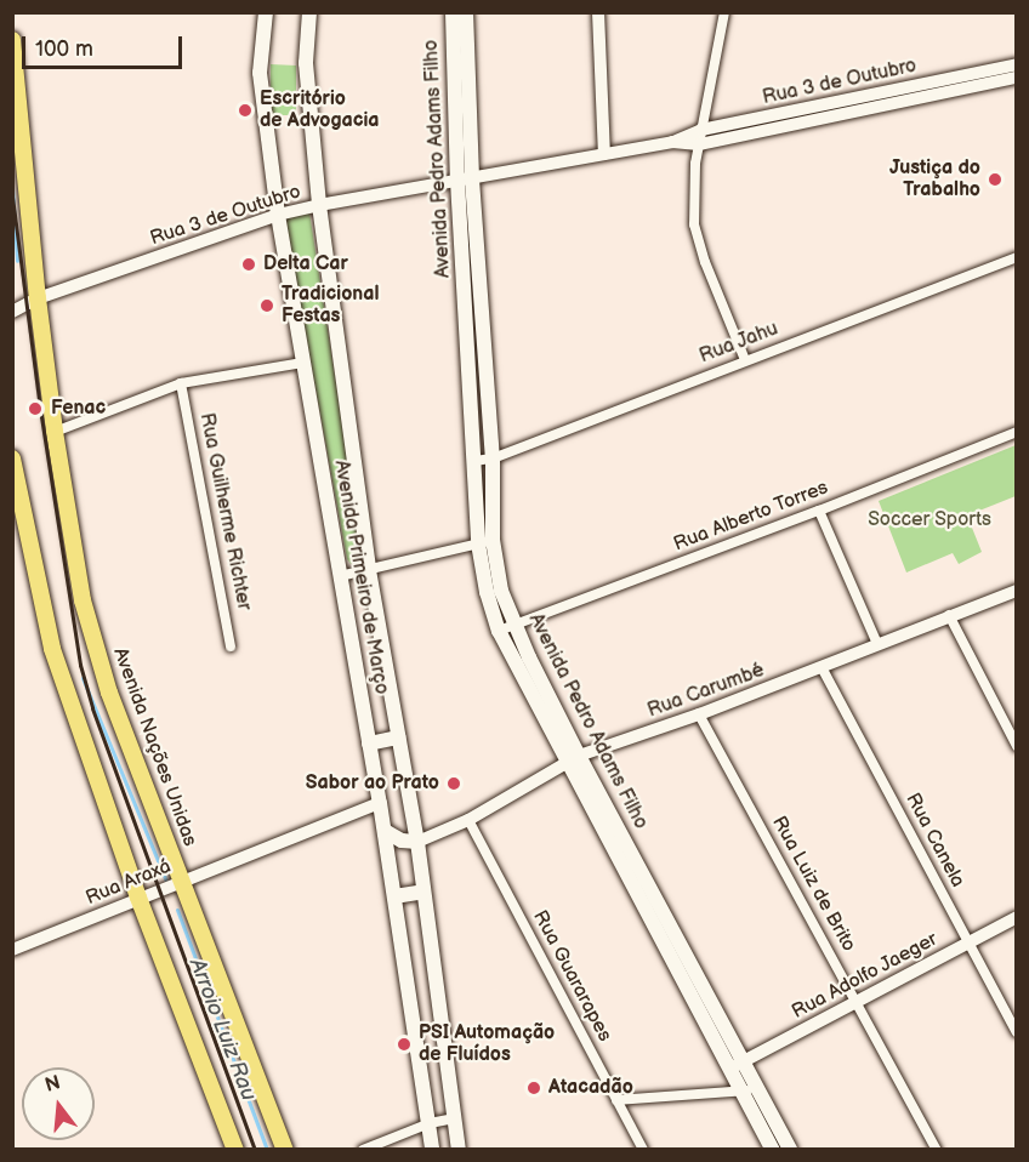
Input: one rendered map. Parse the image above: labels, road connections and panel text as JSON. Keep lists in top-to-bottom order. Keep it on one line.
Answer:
{"streets":{"main road":["Avenida Pedro Adams Filho","Avenida Primeiro de Março","Avenida Nações Unidas"],"street":["Rua 3 de Outubro","Rua Jahu","Rua Guilherme Richter","Rua Alberto Torres","Rua Carumbé","Rua Canela","Rua Araxá","Rua Luiz de Brito","Rua Guararapes","Rua Adolfo Jaeger"]},"crossings":[["Rua 3 de Outubro","Avenida Pedro Adams Filho"],["Rua 3 de Outubro","Avenida Primeiro de Março"],["Rua 3 de Outubro","Avenida Nações Unidas"],["Avenida Pedro Adams Filho","Rua Jahu"],["Avenida Pedro Adams Filho","Rua Alberto Torres"],["Avenida Pedro Adams Filho","Rua Carumbé"],["Avenida Pedro Adams Filho","Rua Adolfo Jaeger"],["Avenida Primeiro de Março","Rua Carumbé"],["Avenida Primeiro de Março","Rua Araxá"],["Rua Carumbé","Rua Canela"],["Rua Carumbé","Rua Luiz de Brito"],["Rua Carumbé","Rua Guararapes"],["Avenida Nações Unidas","Rua Araxá"],["Rua Canela","Rua Adolfo Jaeger"],["Rua Luiz de Brito","Rua Adolfo Jaeger"]],"water":["Arroio Luiz Rau"],"parks":["Soccer Sports"],"places":["Escritório de Advogacia","Justiça do Trabalho","Delta Car","Tradicional Festas","Fenac","Sabor ao Prato","PSI Automação de Fluídos","Atacadão"],"scale_bar":"100 m","north":"top"}
